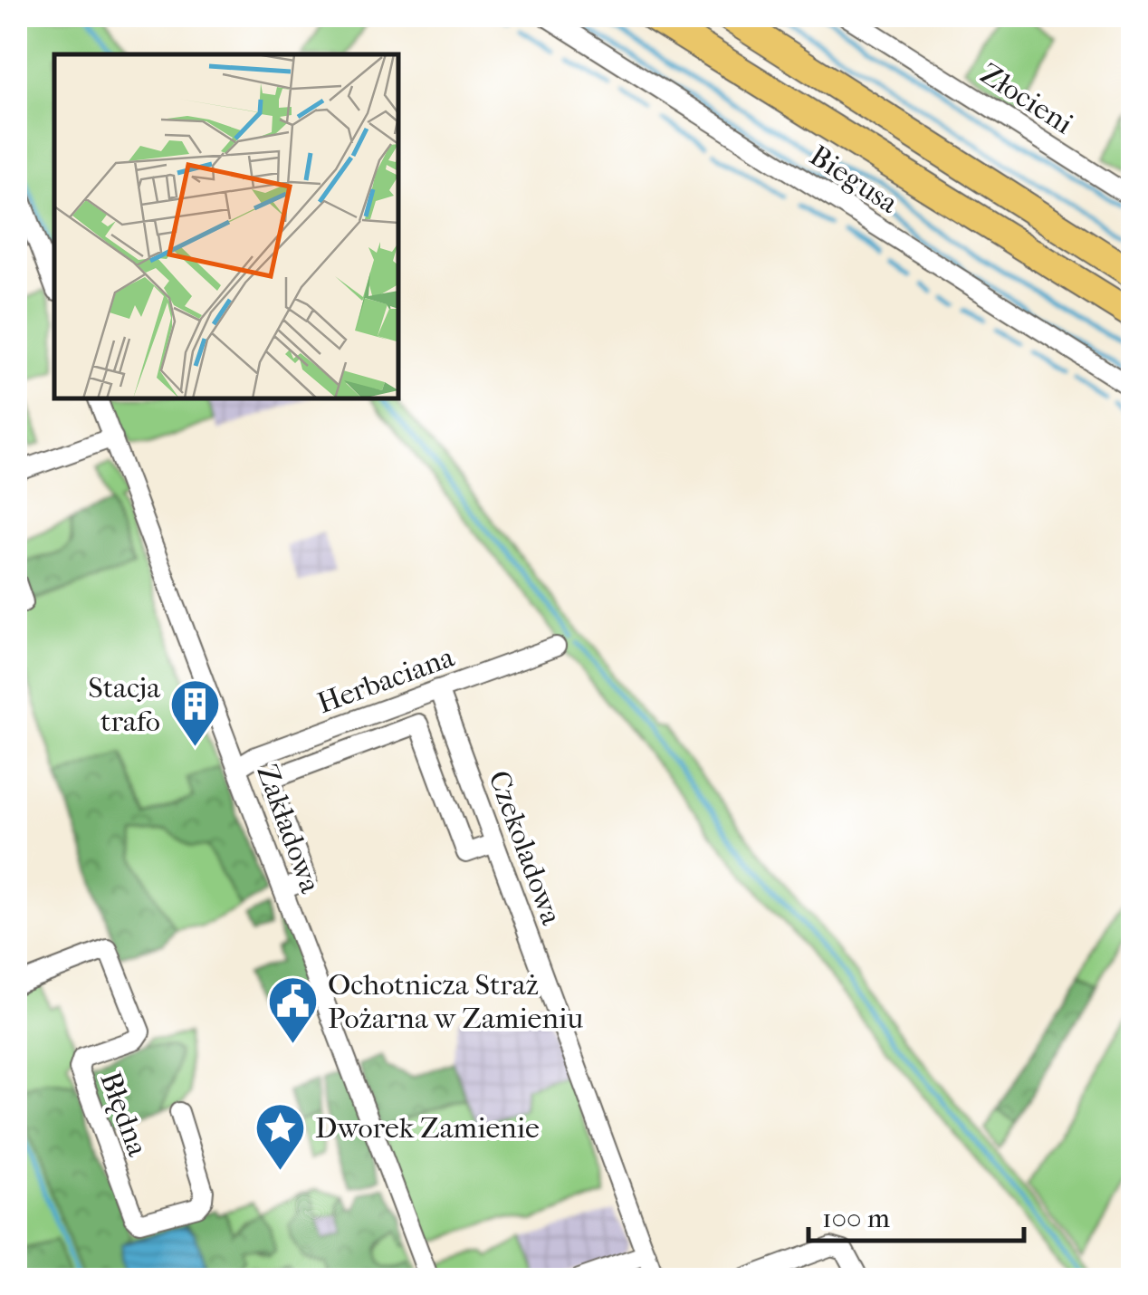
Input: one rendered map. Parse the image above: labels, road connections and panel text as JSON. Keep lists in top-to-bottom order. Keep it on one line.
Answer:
{"streets":{"street":["Złocieni","Biegusa","Herbaciana","Zakładowa","Czekoladowa","Błędna"]},"crossings":[["Herbaciana","Zakładowa"],["Herbaciana","Czekoladowa"]],"places":{"building":["Stacja trafo"],"public building":["Ochotnicza Straż Pożarna w Zamieniu"],"place":["Dworek Zamienie"]},"scale_bar":"100 m"}
